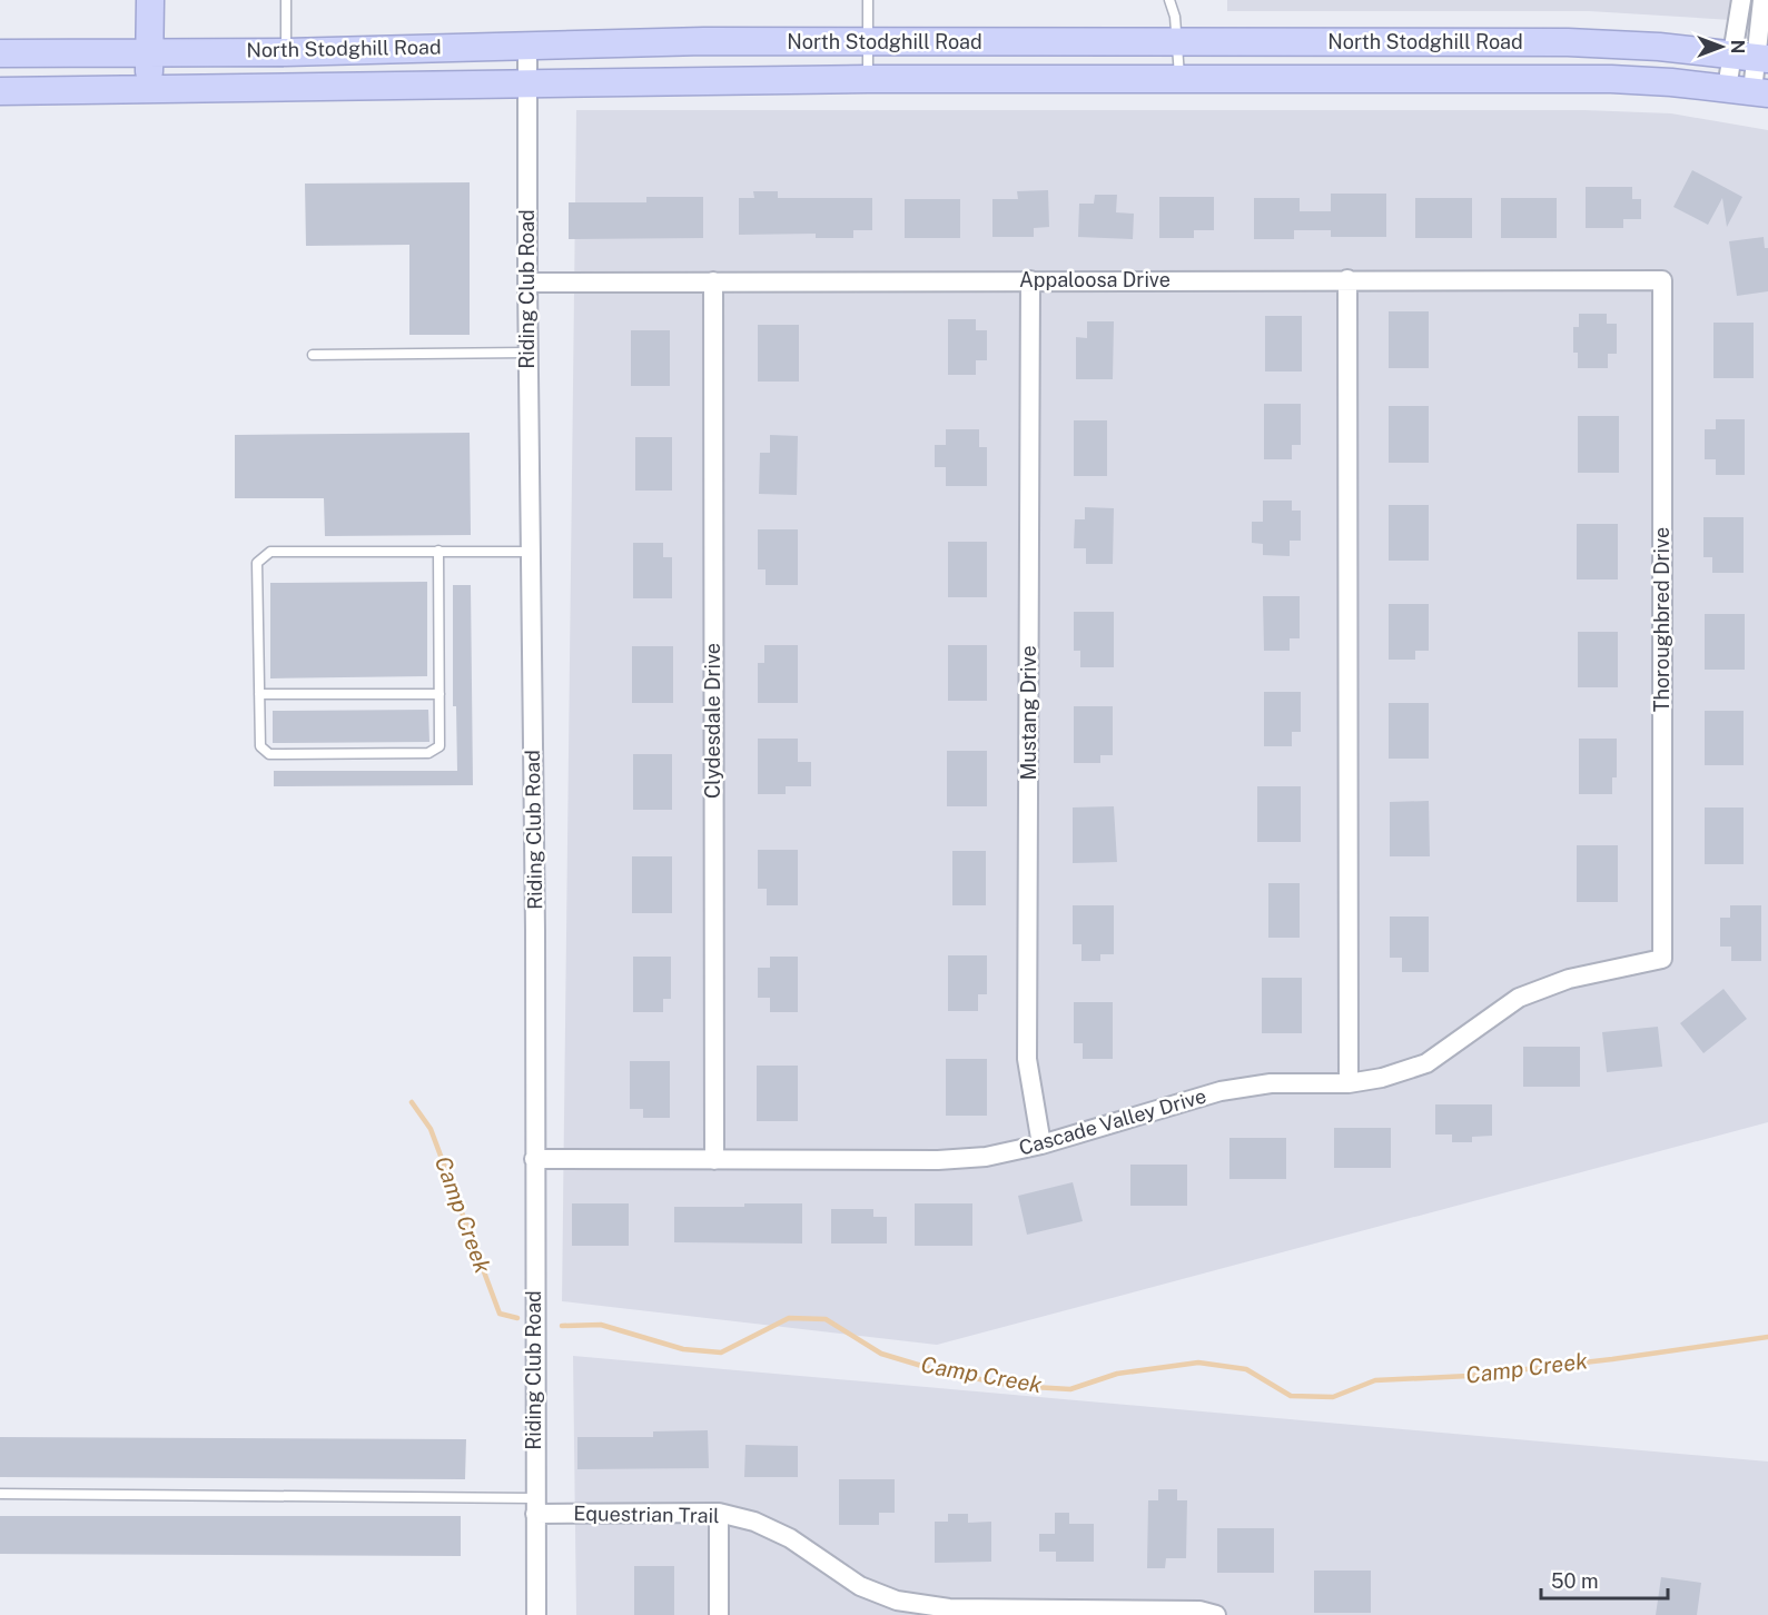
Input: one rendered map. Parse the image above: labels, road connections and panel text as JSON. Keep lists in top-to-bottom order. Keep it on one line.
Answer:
{"streets":{"main road":["North Stodghill Road"],"street":["Appaloosa Drive","Riding Club Road","Thoroughbred Drive","Mustang Drive","Clydesdale Drive","Cascade Valley Drive","Equestrian Trail"]},"crossings":[["North Stodghill Road","Riding Club Road"],["Appaloosa Drive","Riding Club Road"],["Appaloosa Drive","Thoroughbred Drive"],["Appaloosa Drive","Mustang Drive"],["Appaloosa Drive","Clydesdale Drive"],["Riding Club Road","Cascade Valley Drive"],["Riding Club Road","Equestrian Trail"],["Thoroughbred Drive","Cascade Valley Drive"],["Mustang Drive","Cascade Valley Drive"],["Clydesdale Drive","Cascade Valley Drive"]],"water":["Camp Creek"],"scale_bar":"50 m","north":"right"}
